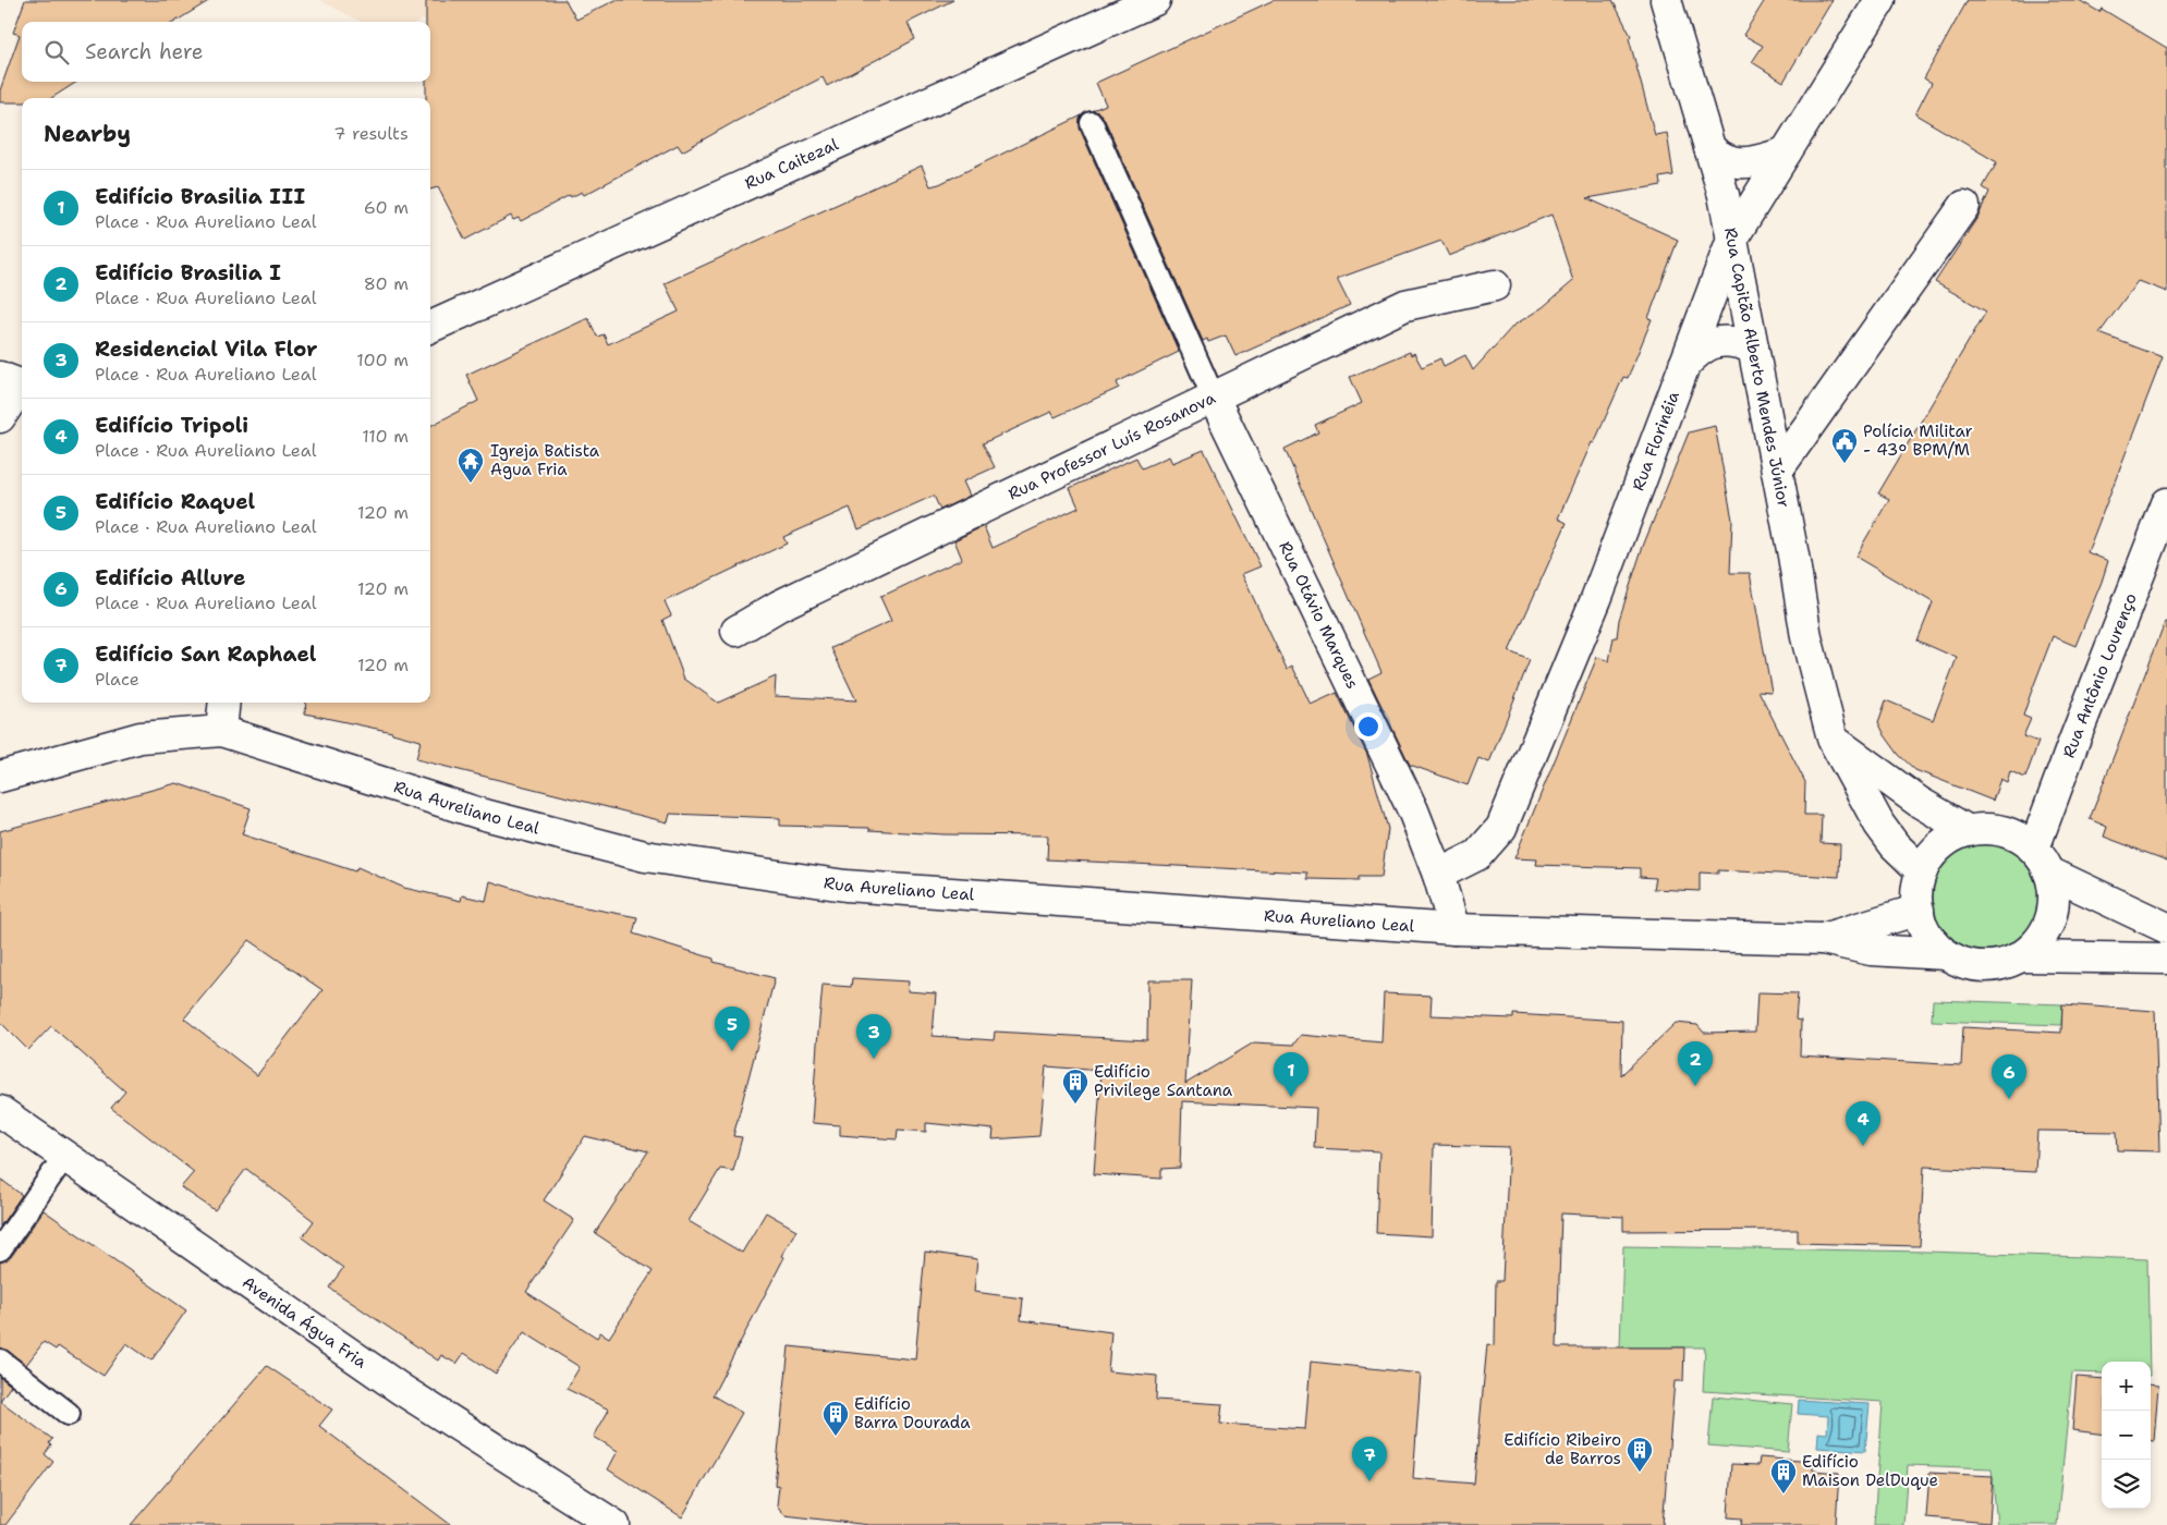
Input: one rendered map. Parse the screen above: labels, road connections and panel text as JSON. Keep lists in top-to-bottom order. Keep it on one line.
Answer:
{"streets":{"street":["Rua Caitezal","Rua Capitão Alberto Mendes Júnior","Rua Florinéia","Rua Professor Luís Rosanova","Rua Otávio Marques","Rua Antônio Lourenço","Rua Aureliano Leal","Avenida Água Fria"]},"crossings":[["Rua Capitão Alberto Mendes Júnior","Rua Florinéia"],["Rua Capitão Alberto Mendes Júnior","Rua Antônio Lourenço"],["Rua Capitão Alberto Mendes Júnior","Rua Aureliano Leal"],["Rua Florinéia","Rua Otávio Marques"],["Rua Professor Luís Rosanova","Rua Otávio Marques"],["Rua Otávio Marques","Rua Aureliano Leal"],["Rua Antônio Lourenço","Rua Aureliano Leal"]],"places":{"public building":["Polícia Militar - 43º BPM/M"],"temple":["Igreja Batista Agua Fria"],"building":["Edifício Privilege Santana","Edifício Barra Dourada","Edifício Ribeiro de Barros","Edifício Maison DelDuque"]},"page":{"search":"Search here","heading":["Nearby","7 results"],"list":[{"mark":"1","name":"Edifício Brasilia III","note":"Place · Rua Aureliano Leal","value":"60 m"},{"mark":"2","name":"Edifício Brasilia I","note":"Place · Rua Aureliano Leal","value":"80 m"},{"mark":"3","name":"Residencial Vila Flor","note":"Place · Rua Aureliano Leal","value":"100 m"},{"mark":"4","name":"Edifício Tripoli","note":"Place · Rua Aureliano Leal","value":"110 m"},{"mark":"5","name":"Edifício Raquel","note":"Place · Rua Aureliano Leal","value":"120 m"},{"mark":"6","name":"Edifício Allure","note":"Place · Rua Aureliano Leal","value":"120 m"},{"mark":"7","name":"Edifício San Raphael","note":"Place","value":"120 m"}],"pins":["5","3","2","1","6","4","7"],"map_buttons":["+","−"]}}
